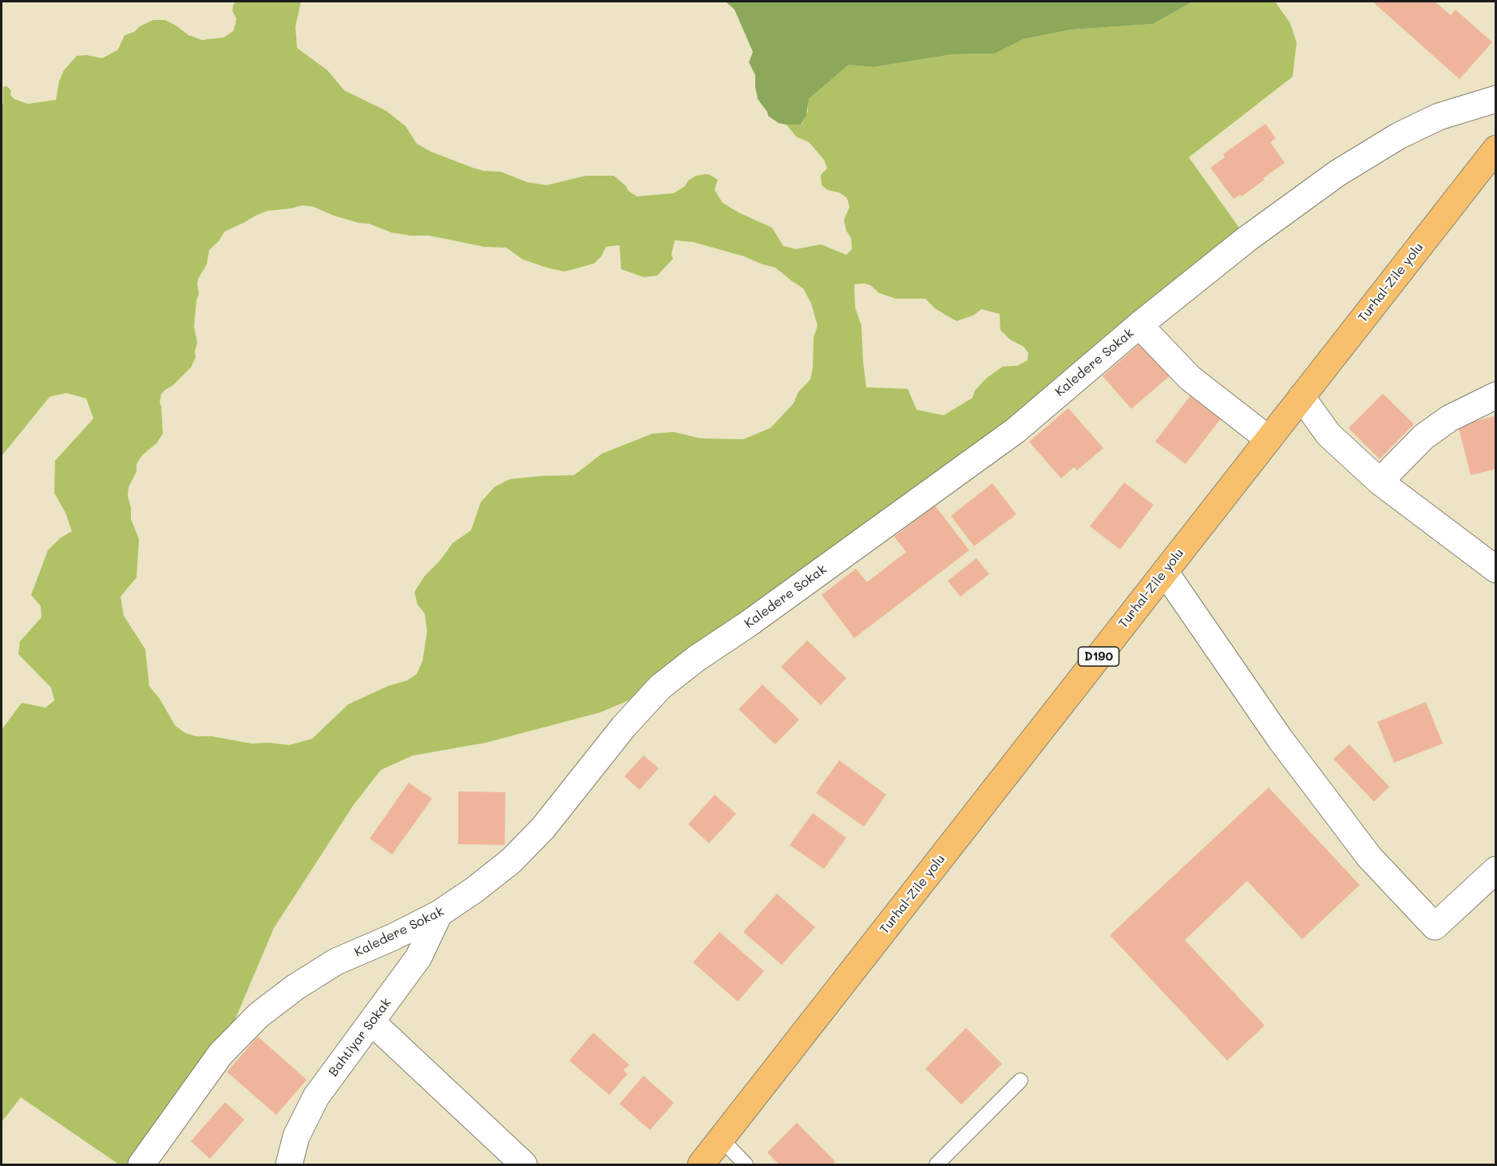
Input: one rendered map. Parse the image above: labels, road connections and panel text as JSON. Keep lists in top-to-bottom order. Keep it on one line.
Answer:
{"streets":{"main road":["Turhal-Zile yolu","D190"],"street":["Kaledere Sokak","Bahtiyar Sokak"]},"crossings":[["Kaledere Sokak","Bahtiyar Sokak"]]}
